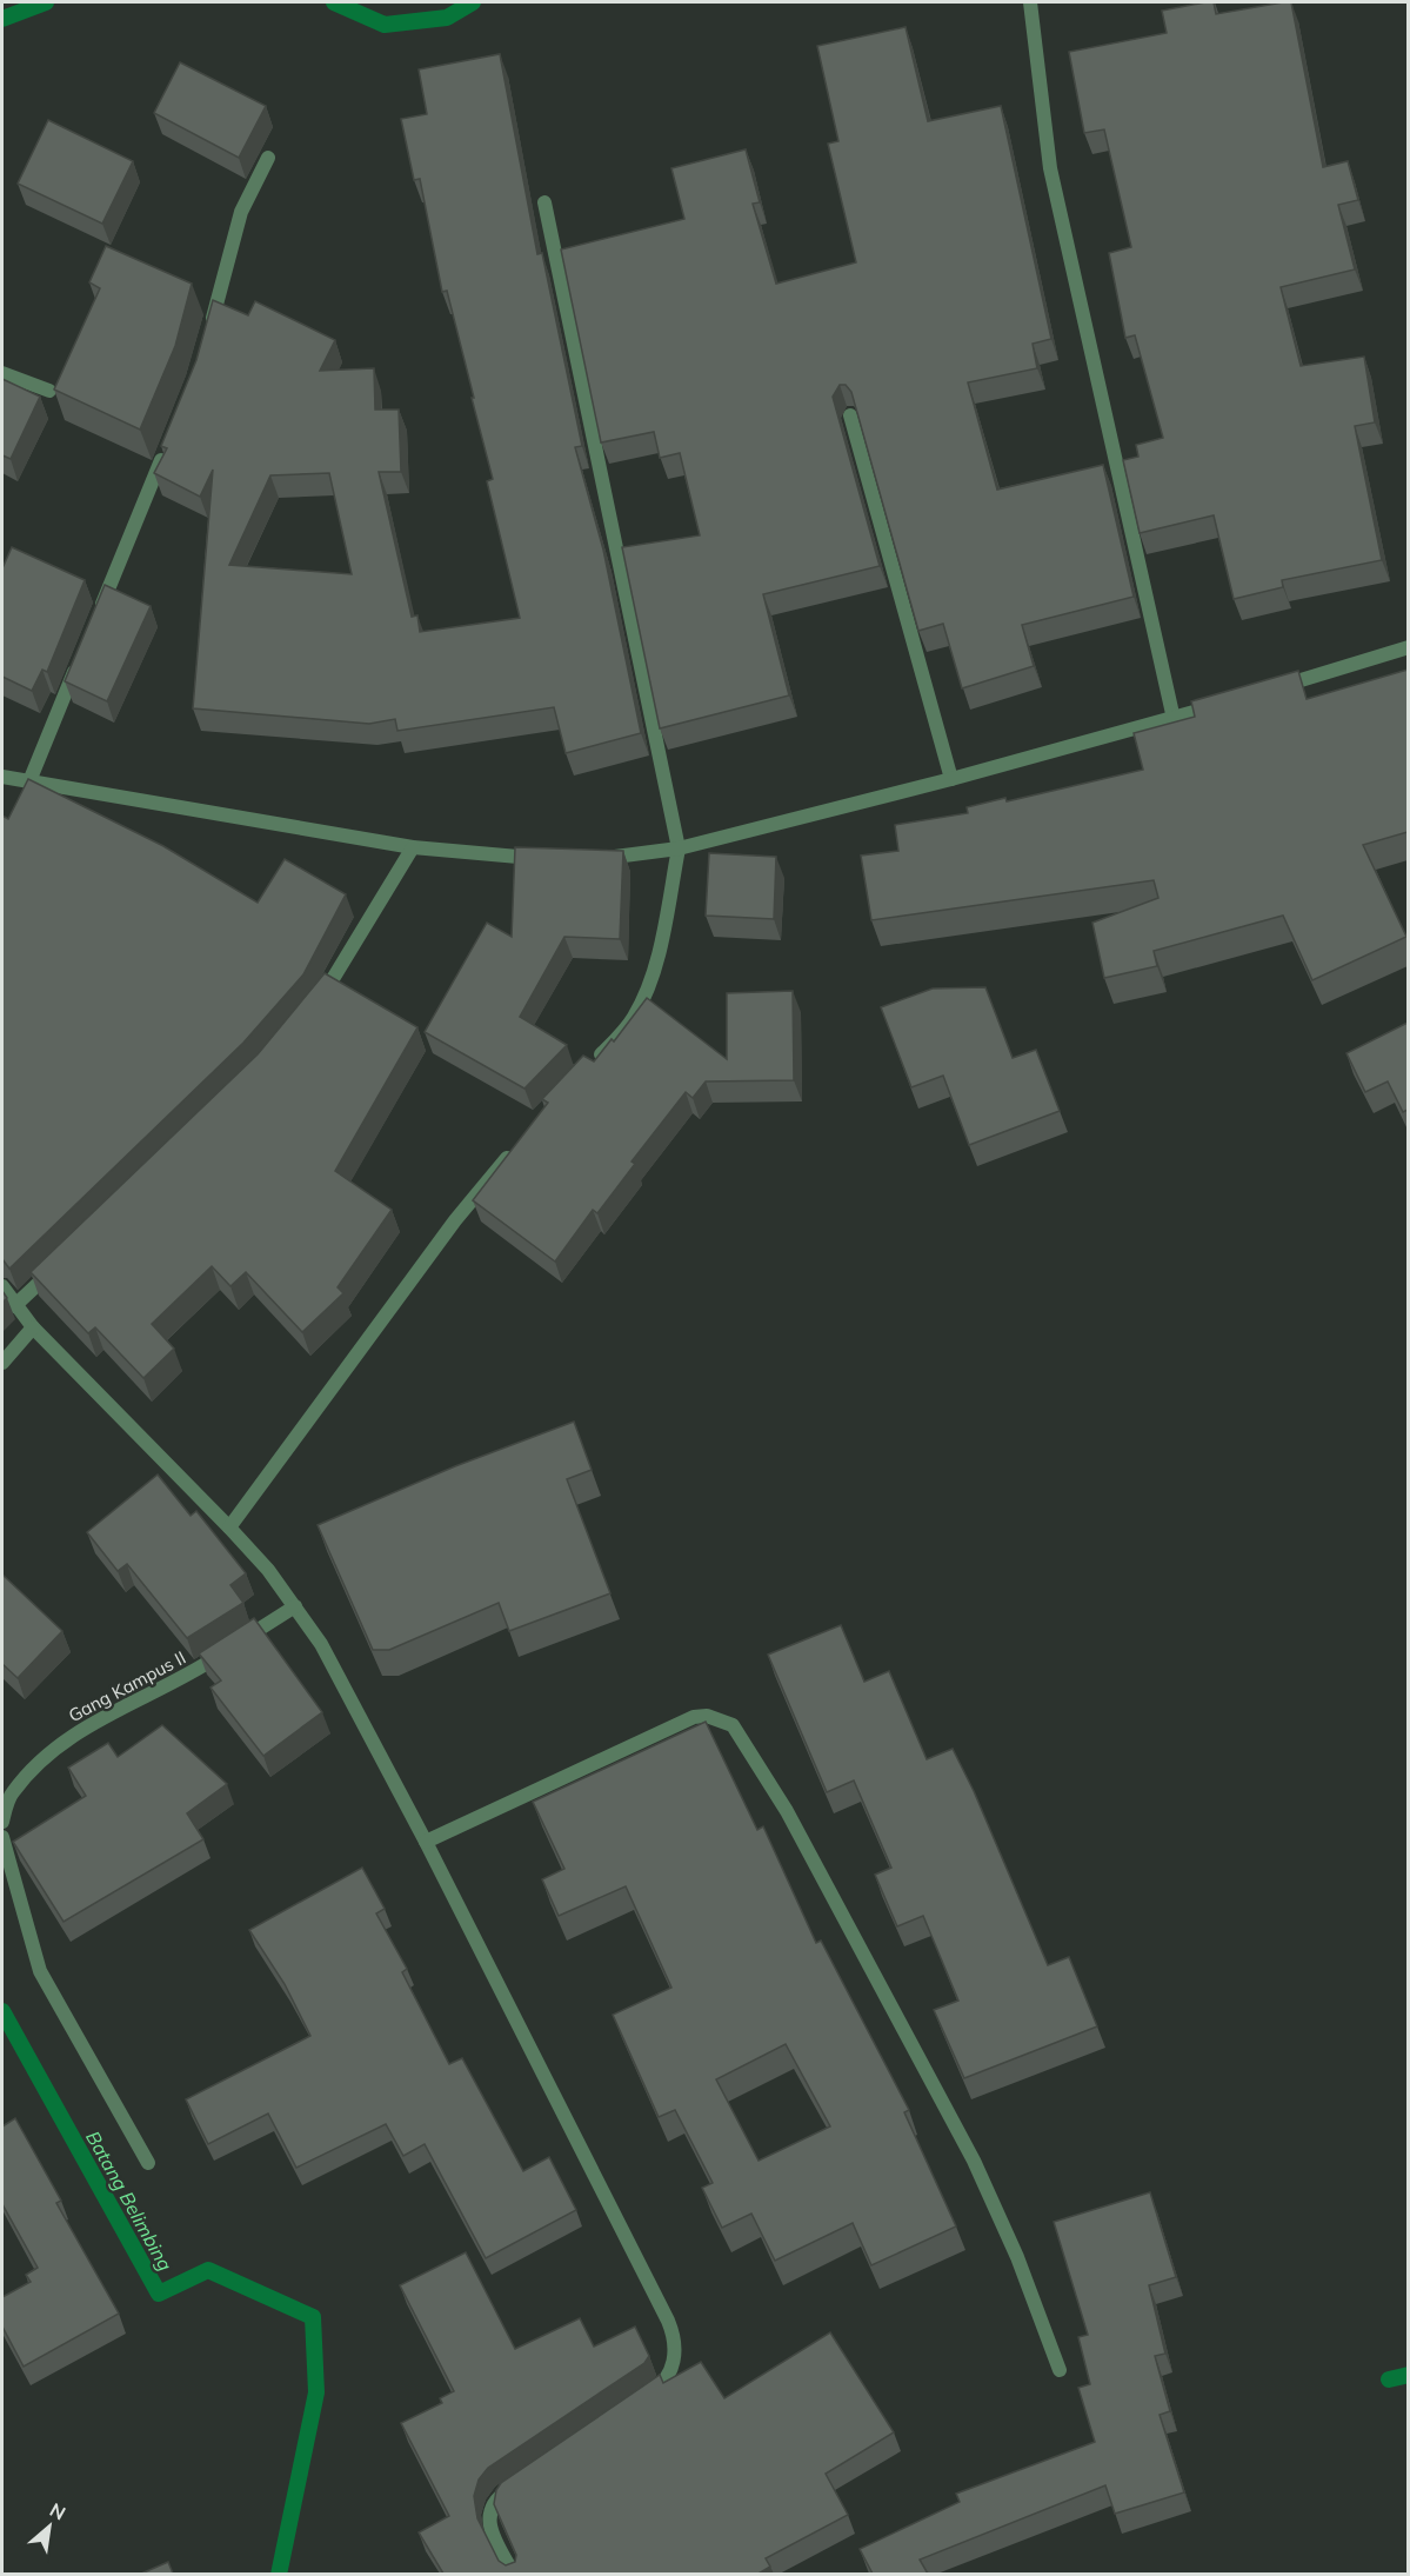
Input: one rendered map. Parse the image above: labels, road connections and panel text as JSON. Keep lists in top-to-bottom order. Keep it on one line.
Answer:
{"streets":{"street":["Gang Kampus II"]},"water":["Batang Belimbing"],"north":"top right"}
